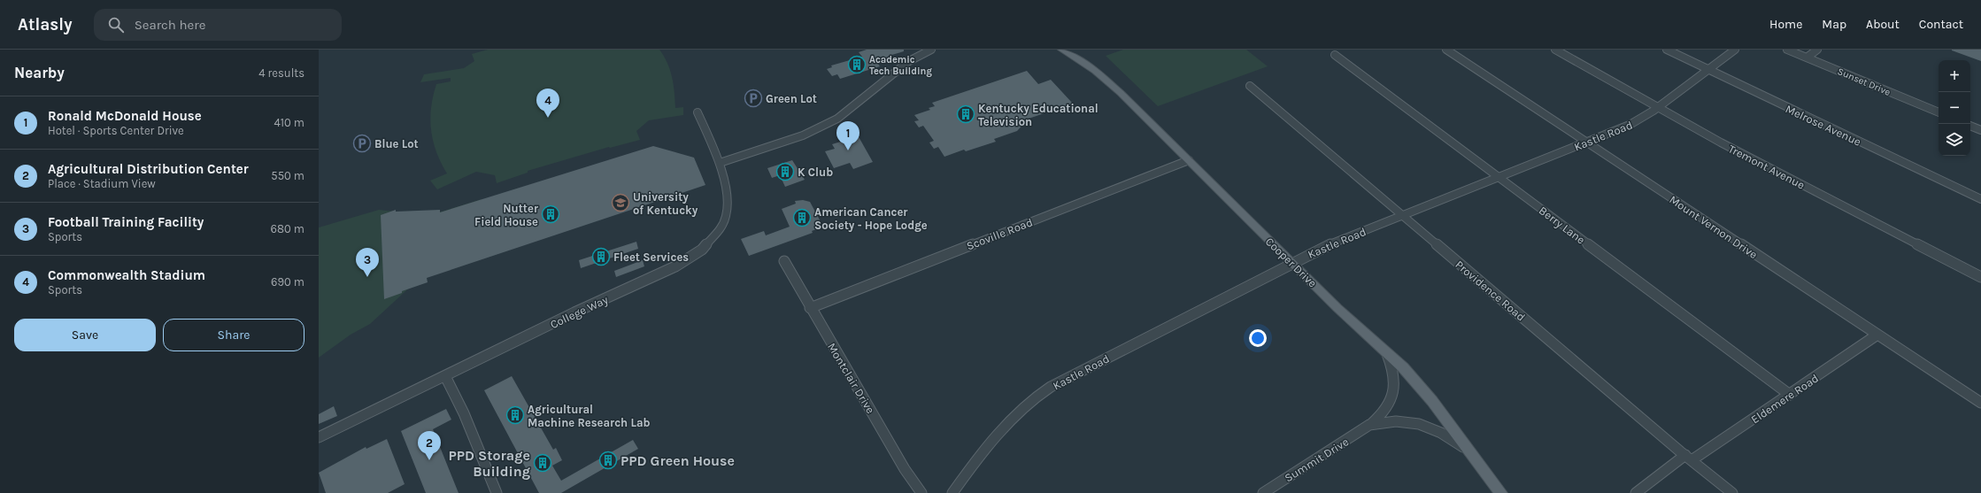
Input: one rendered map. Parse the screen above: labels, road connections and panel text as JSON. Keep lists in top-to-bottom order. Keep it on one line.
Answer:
{"streets":{"main road":["Cooper Drive"],"street":["Sunset Drive","Melrose Avenue","Kastle Road","Tremont Avenue","Berry Lane","Mount Vernon Drive","Scoville Road","Providence Road","College Way","Montclair Drive","Eldemere Road","Summit Drive"]},"crossings":[["Melrose Avenue","Kastle Road"],["Kastle Road","Tremont Avenue"],["Kastle Road","Berry Lane"],["Kastle Road","Mount Vernon Drive"],["Kastle Road","Cooper Drive"],["Kastle Road","Providence Road"],["Berry Lane","Eldemere Road"],["Mount Vernon Drive","Eldemere Road"],["Scoville Road","Cooper Drive"],["Scoville Road","Montclair Drive"],["Cooper Drive","Summit Drive"],["Providence Road","Eldemere Road"]],"places":{"building":["Academic Tech Building","Kentucky Educational Television","K Club","Nutter Field House","American Cancer Society - Hope Lodge","Fleet Services","Agricultural Machine Research Lab","PPD Green House","PPD Storage Building"],"parking":["Green Lot","Blue Lot"],"school or university":["University of Kentucky"]},"page":{"header":"Atlasly","search":"Search here","nav":["Home","Map","About","Contact"],"heading":["Nearby","4 results"],"map_buttons":["+","−"],"pins":["4","1","3","2"],"list":[{"mark":"1","name":"Ronald McDonald House","note":"Hotel · Sports Center Drive","value":"410 m"},{"mark":"2","name":"Agricultural Distribution Center","note":"Place · Stadium View","value":"550 m"},{"mark":"3","name":"Football Training Facility","note":"Sports","value":"680 m"},{"mark":"4","name":"Commonwealth Stadium","note":"Sports","value":"690 m"}],"buttons":["Save","Share"]}}
